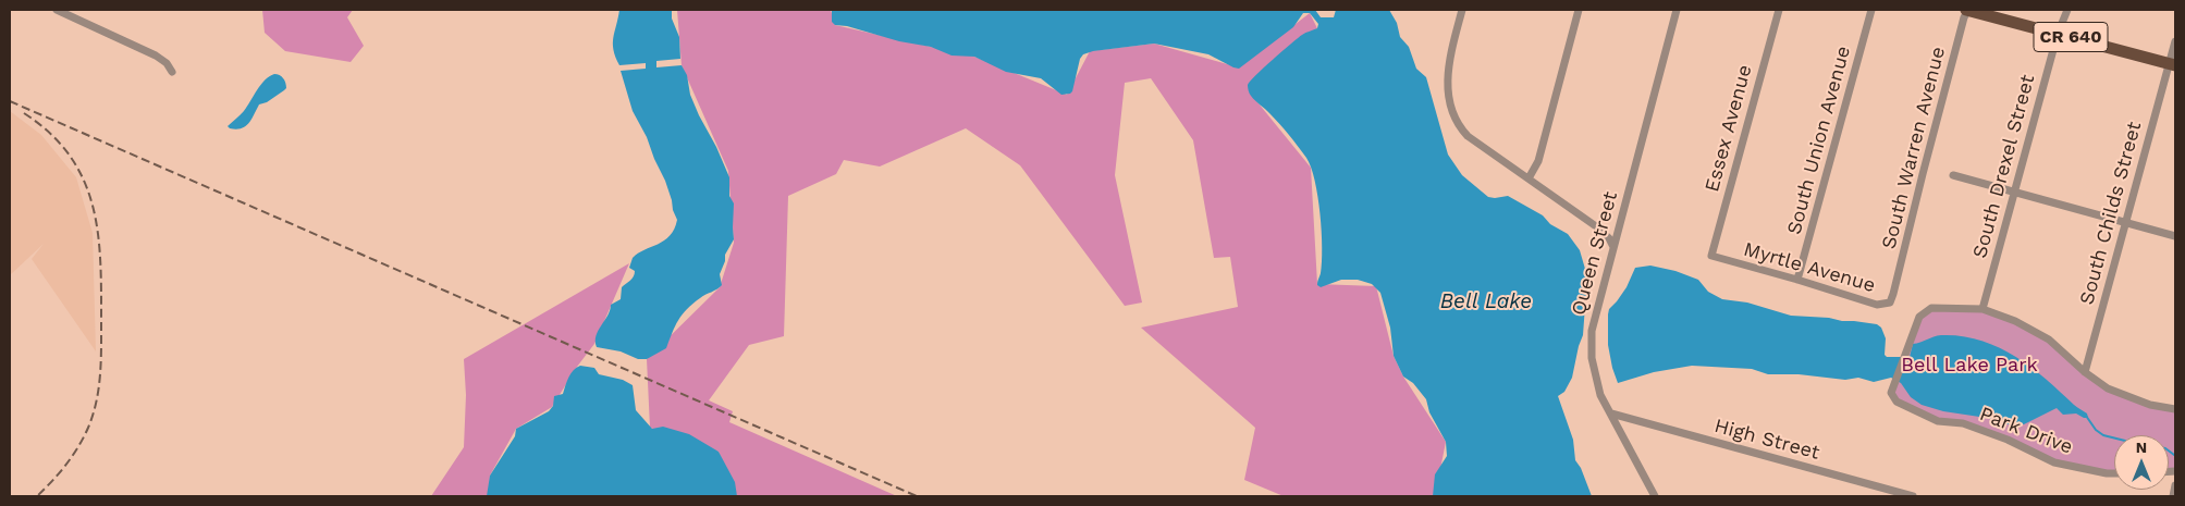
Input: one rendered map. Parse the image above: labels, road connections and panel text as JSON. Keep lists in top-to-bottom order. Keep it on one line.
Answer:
{"streets":{"main road":["CR 640"],"street":["Essex Avenue","South Union Avenue","South Warren Avenue","South Drexel Street","South Childs Street","Queen Street","Myrtle Avenue","Park Drive","High Street"]},"crossings":[["CR 640","South Warren Avenue"],["CR 640","South Drexel Street"],["CR 640","South Childs Street"],["Essex Avenue","Myrtle Avenue"],["South Union Avenue","Myrtle Avenue"],["South Warren Avenue","Myrtle Avenue"],["South Drexel Street","Park Drive"],["Queen Street","High Street"]],"water":["Bell Lake"],"parks":["Bell Lake Park"],"north":"top"}
